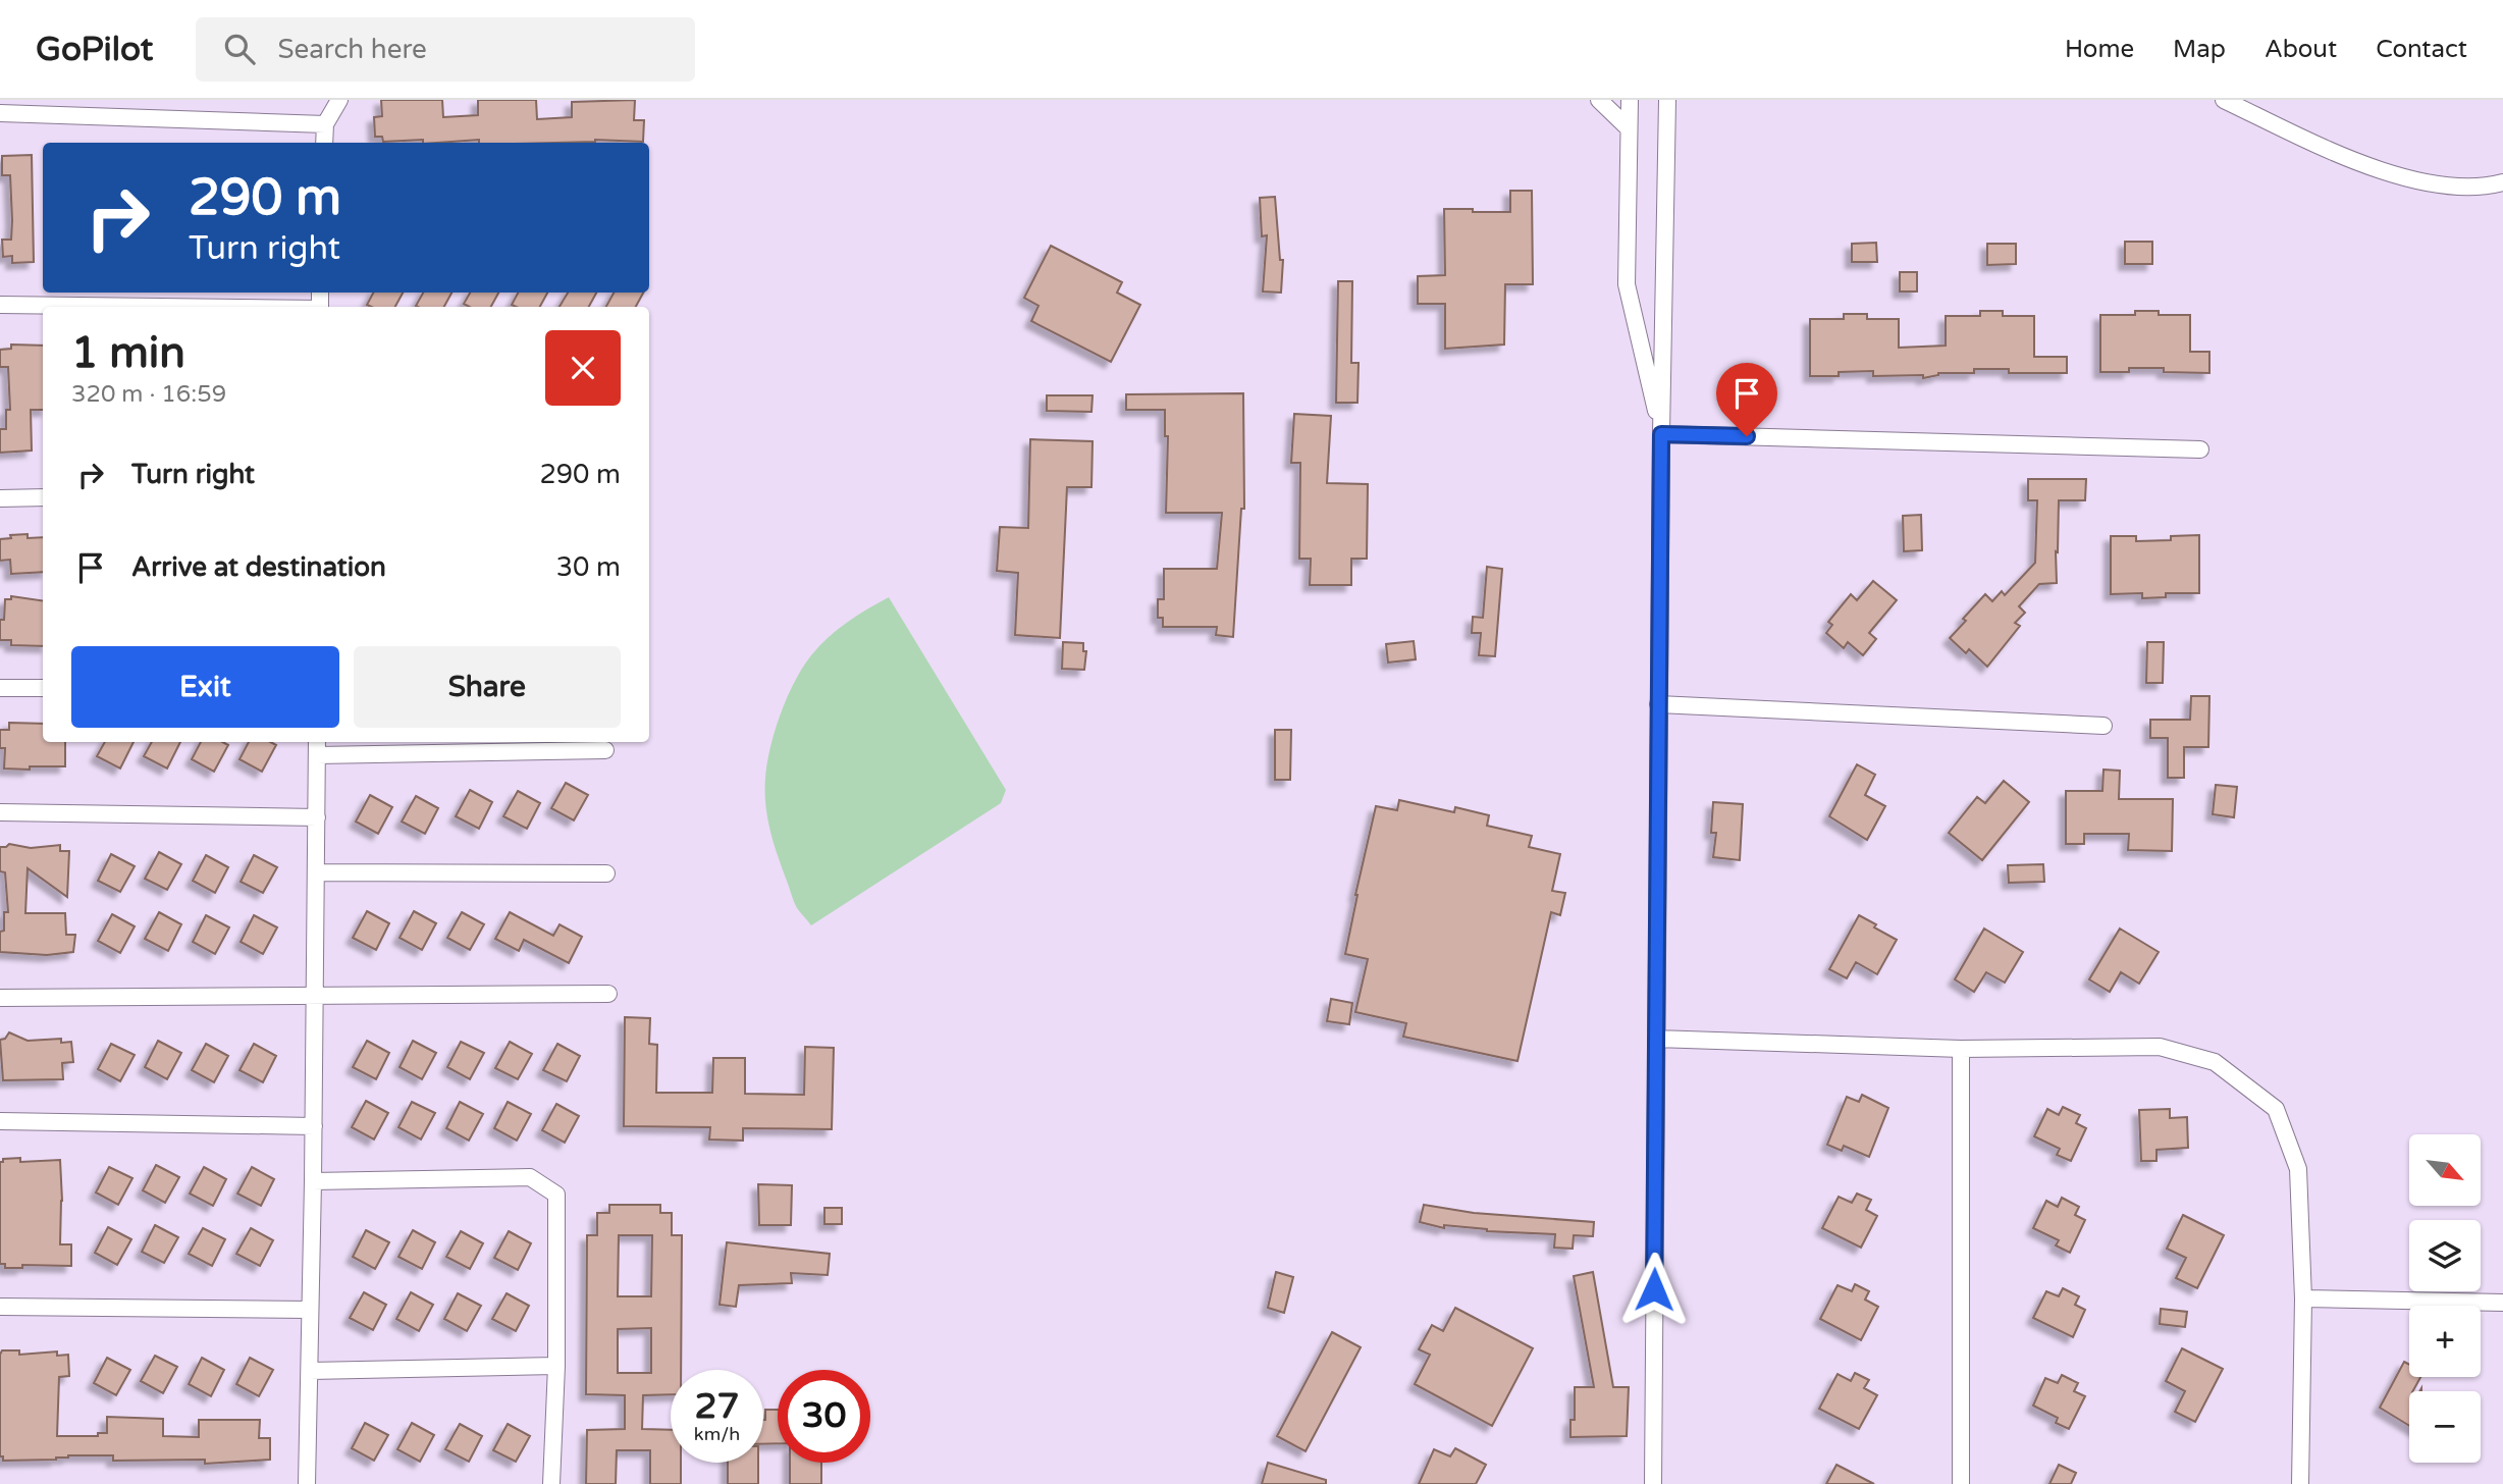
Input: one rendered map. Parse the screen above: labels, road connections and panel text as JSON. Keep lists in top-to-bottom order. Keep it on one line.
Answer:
{"north":"bottom right","page":{"header":"GoPilot","search":"Search here","nav":["Home","Map","About","Contact"],"turn":["290 m","Turn right"],"heading":["1 min","320 m · 16:59"],"list":[{"name":"Turn right","value":"290 m"},{"name":"Arrive at destination","value":"30 m"}],"buttons":["Exit","Share"],"map_buttons":["+","−"],"speed":"27 km/h","limit":"30"}}
